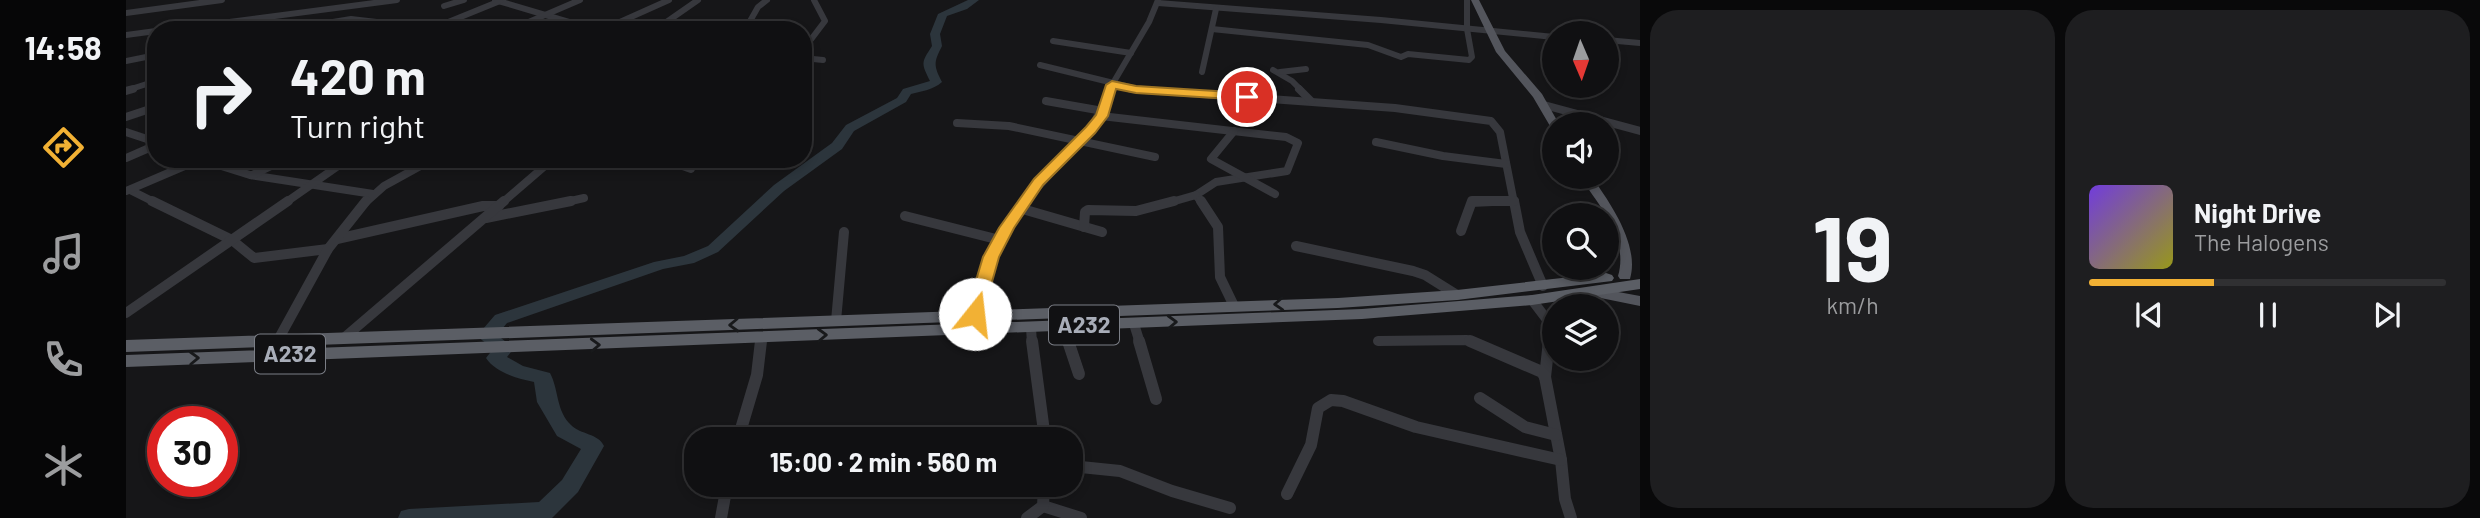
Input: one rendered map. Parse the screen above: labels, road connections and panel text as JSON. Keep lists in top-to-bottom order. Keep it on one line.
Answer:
{"streets":{"highway":["A232"]},"north":"bottom","page":{"tabs":"14:58","tile":["19","km/h"],"turn":["420 m","Turn right"],"song":["Night Drive","The Halogens"],"limit":"30","trip":"15:00 · 2 min · 560 m"}}
